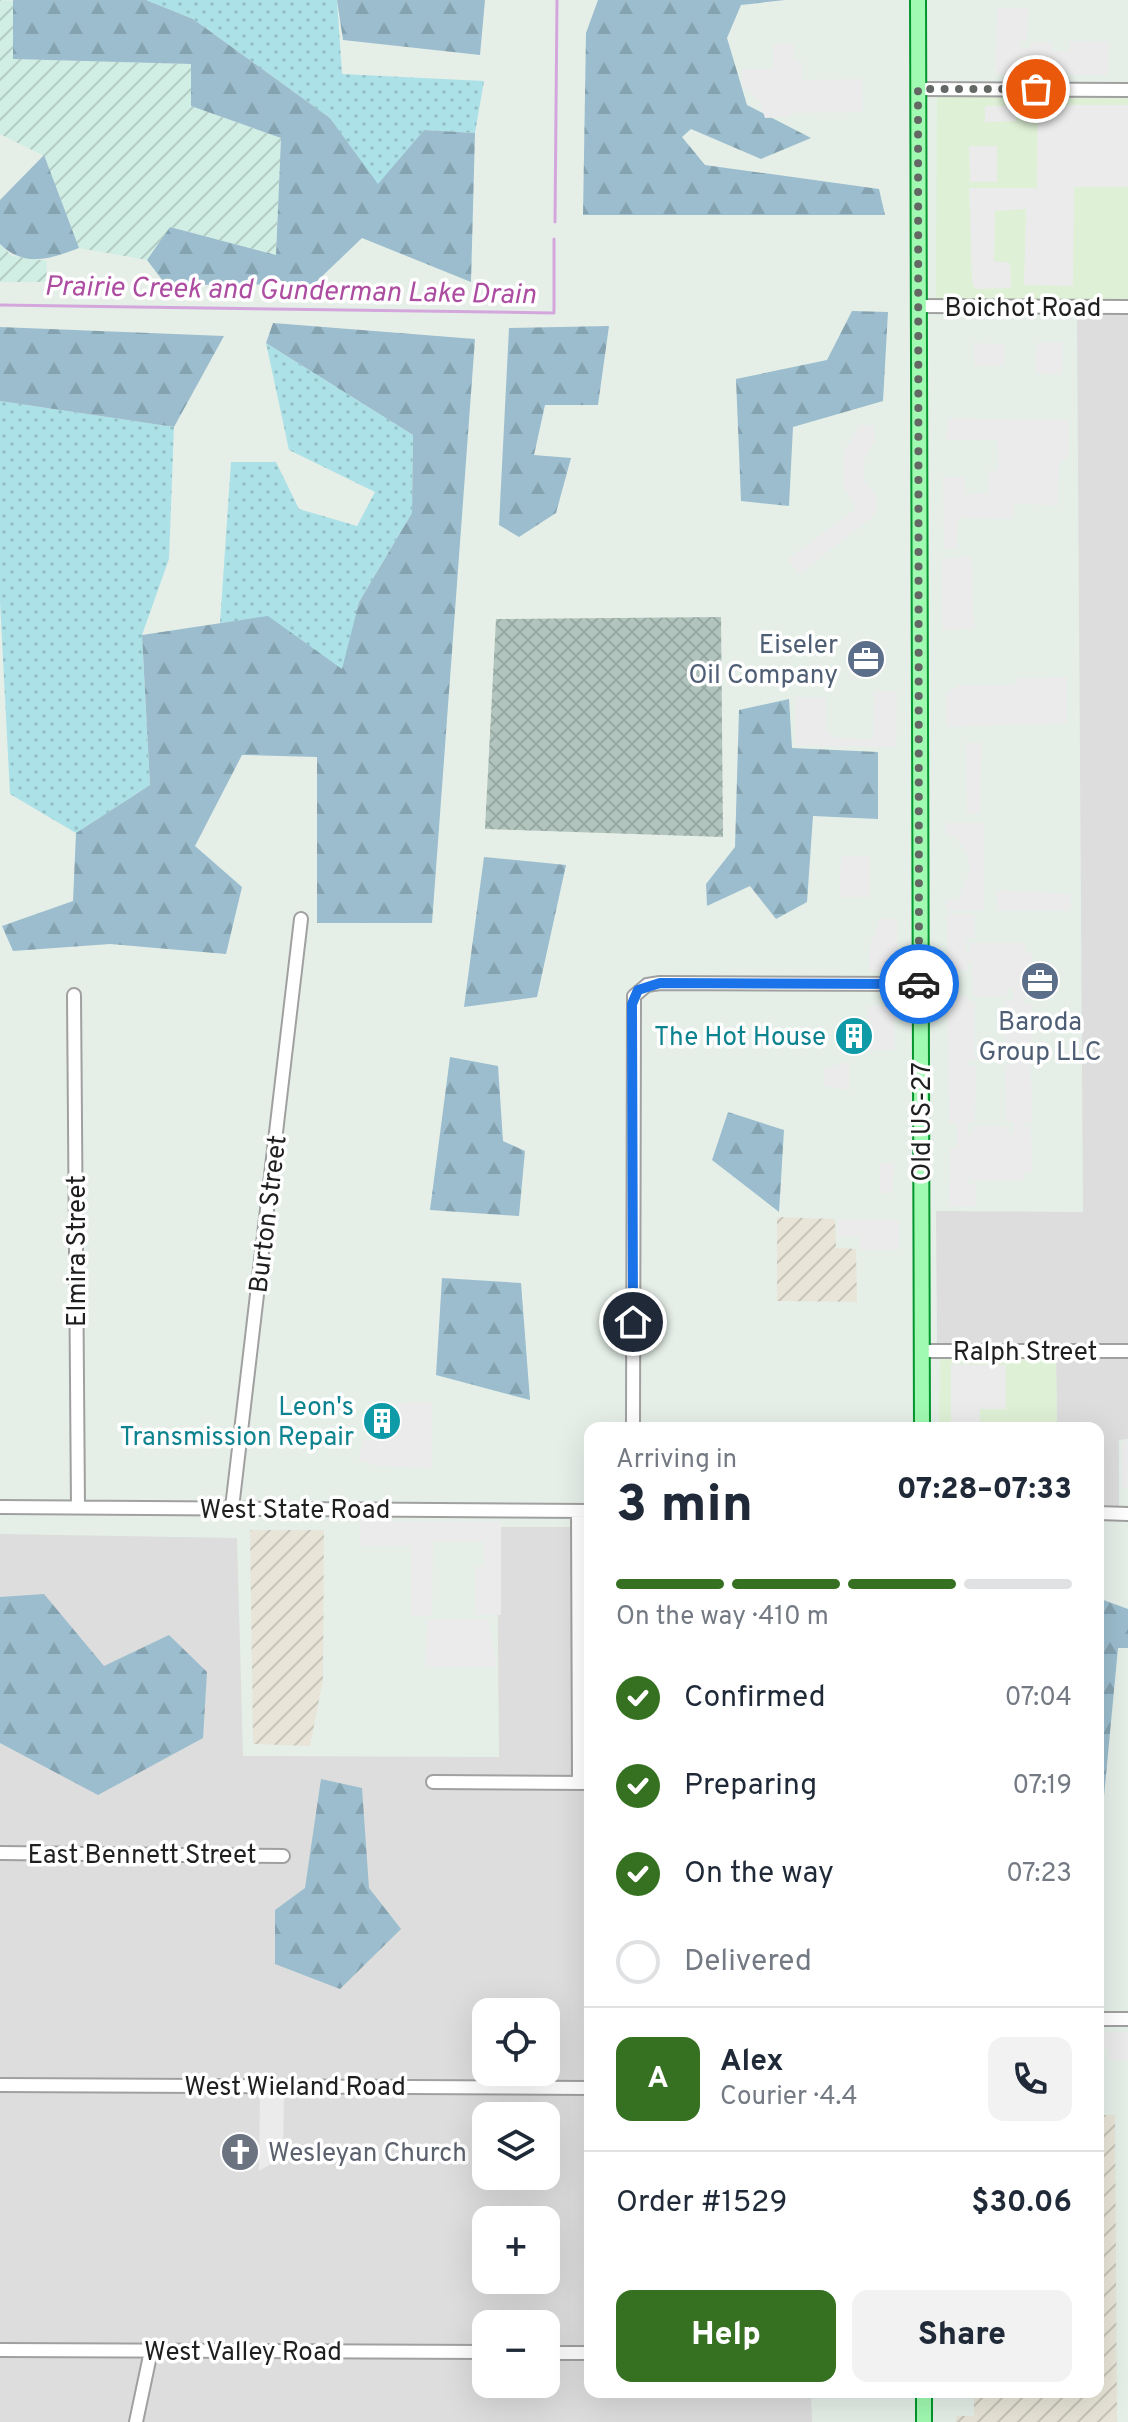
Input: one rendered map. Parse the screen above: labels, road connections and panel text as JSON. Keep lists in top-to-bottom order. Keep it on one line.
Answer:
{"streets":{"main road":["Old US-27"],"street":["Boichot Road","Burton Street","Elmira Street","Ralph Street","West State Road","East Bennett Street","West Wieland Road","West Valley Road"]},"crossings":[["Boichot Road","Old US-27"],["Old US-27","Ralph Street"],["Burton Street","West State Road"],["Elmira Street","West State Road"]],"water":["Prairie Creek and Gunderman Lake Drain"],"places":{"office":["Eiseler Oil Company","Baroda Group LLC"],"building":["The Hot House","Leon's Transmission Repair"],"church":["Wesleyan Church"]},"page":{"heading":["3 min","Arriving in","07:28–07:33"],"panel":["Alex","Courier · 4.4","Order #1529","$30.06"],"bar":"On the way · 410 m","list":[["Confirmed","07:04"],["Preparing","07:19"],["On the way","07:23"],"Delivered"],"map_buttons":["+","−"],"round":"A","buttons":["Help","Share"]}}
